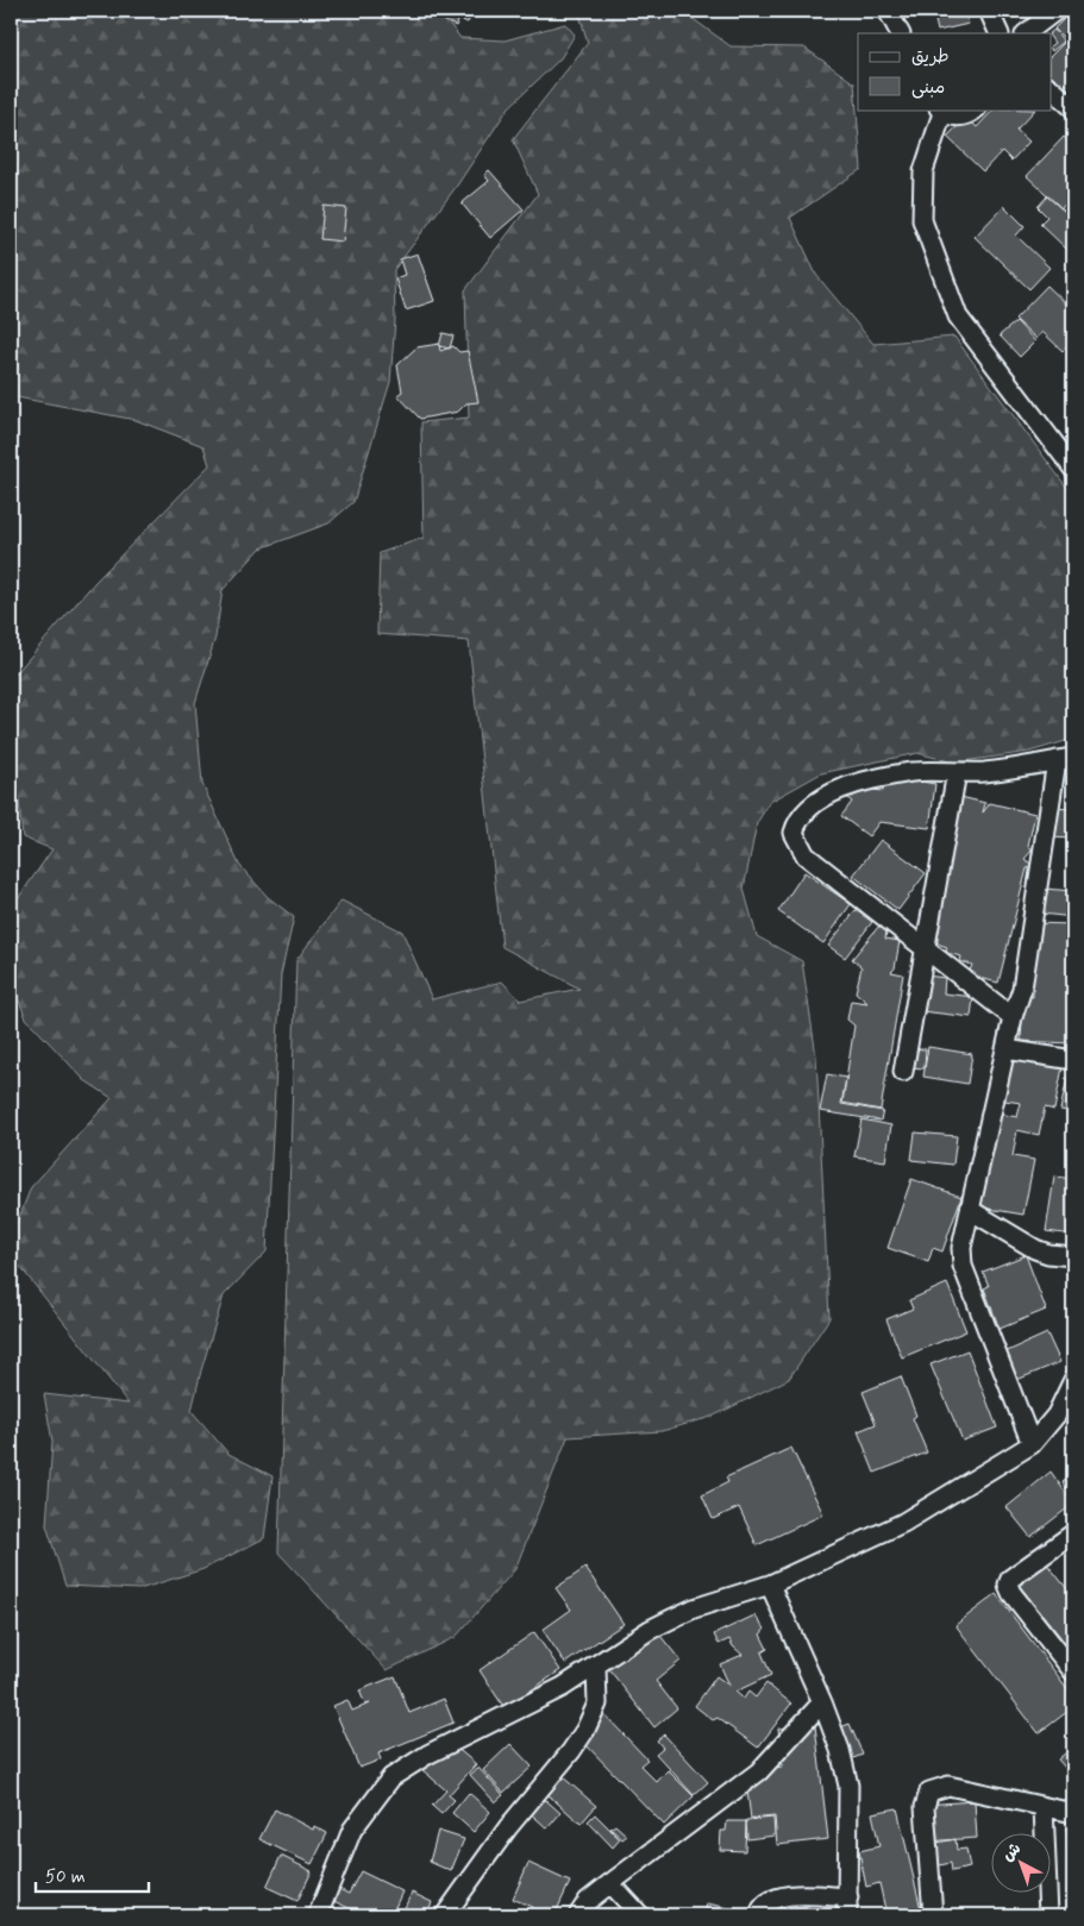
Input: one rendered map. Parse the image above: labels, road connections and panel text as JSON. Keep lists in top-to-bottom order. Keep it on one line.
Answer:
{"legend":["طريق","مبنى"],"scale_bar":"50 m","north":"top left"}
